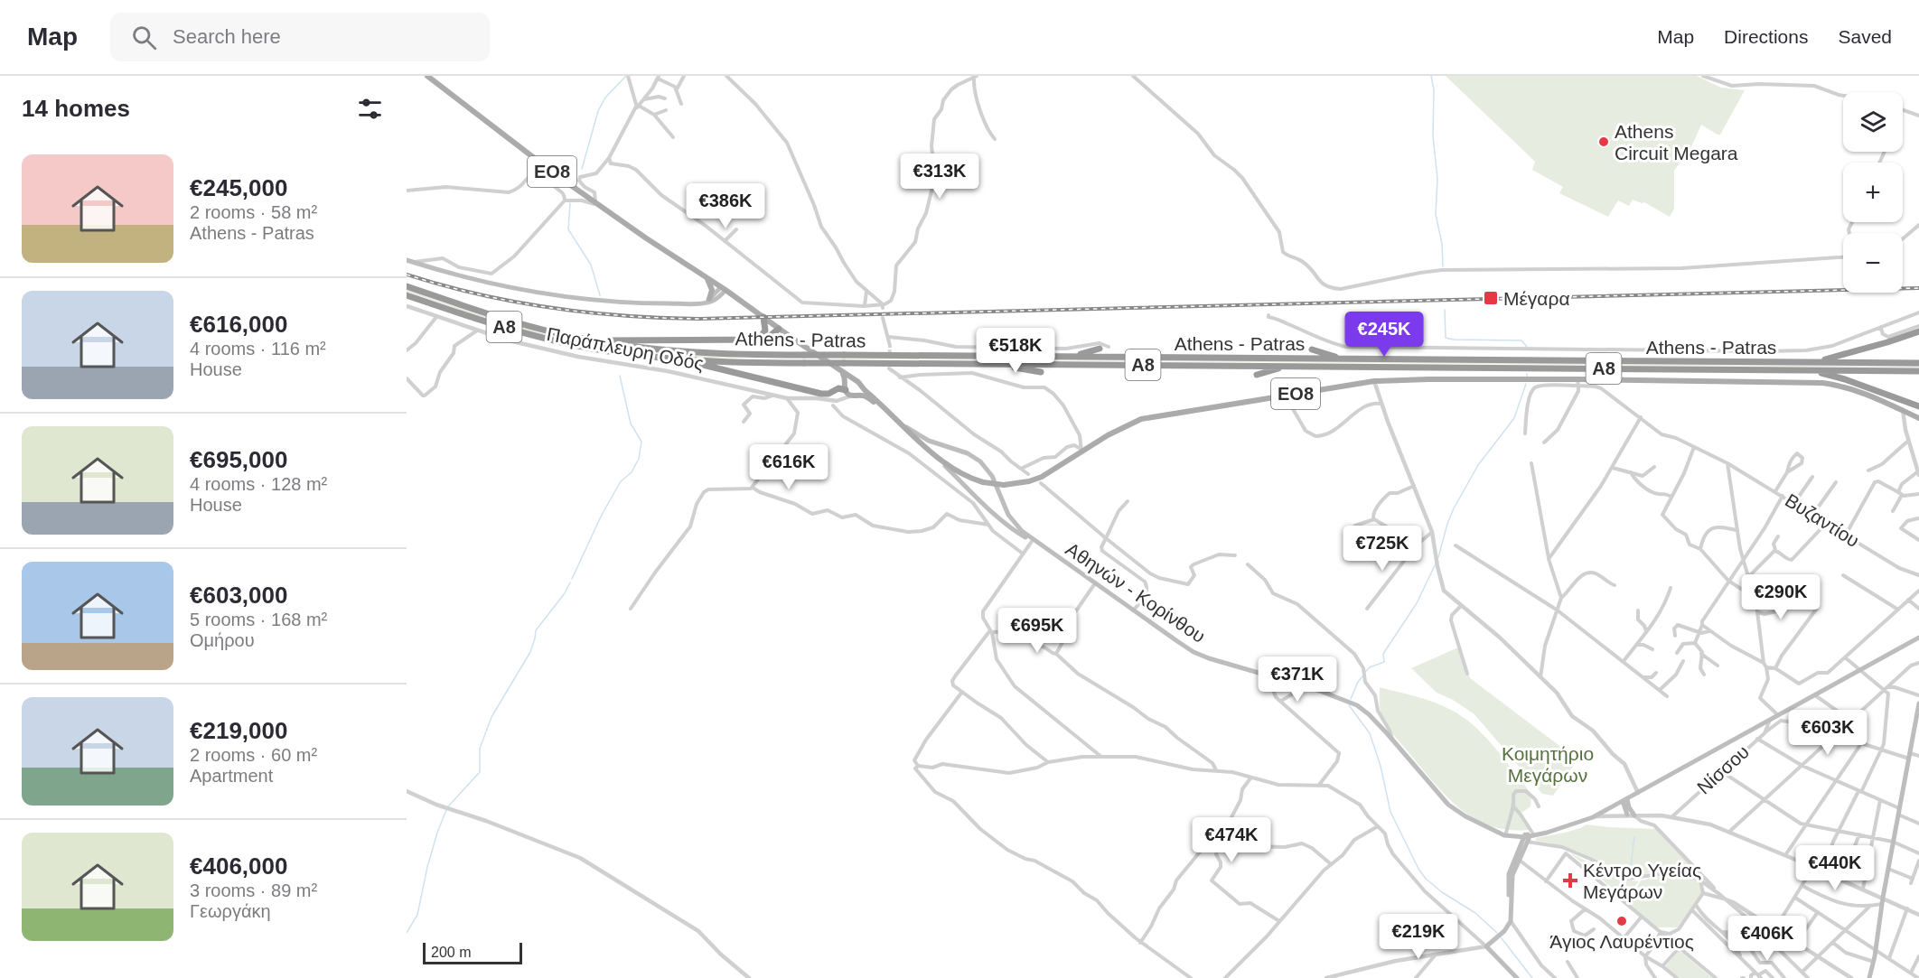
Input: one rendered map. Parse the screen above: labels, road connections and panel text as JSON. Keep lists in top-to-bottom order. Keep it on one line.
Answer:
{"streets":{"highway":["Α8","Athens - Patras"],"main road":["ΕΟ8","Παράπλευρη Οδός","Αθηνών - Κορίνθου"],"street":["Βυζαντίου","Νίσσου"]},"crossings":[["ΕΟ8","Παράπλευρη Οδός"],["ΕΟ8","Βυζαντίου"],["ΕΟ8","Αθηνών - Κορίνθου"],["Αθηνών - Κορίνθου","Νίσσου"]],"parks":["Κοιμητήριο Μεγάρων"],"places":{"other":["Athens Circuit Megara","Άγιος Λαυρέντιος"],"transit":["Μέγαρα"],"health":["Κέντρο Υγείας Μεγάρων"]},"scale_bar":"200 m","page":{"header":"Map","search":"Search here","nav":["Map","Directions","Saved"],"heading":"14 homes","map_buttons":["+","−"],"list":[{"name":"€245,000","note":"2 rooms · 58 m² · Athens - Patras"},{"name":"€616,000","note":"4 rooms · 116 m² · House"},{"name":"€695,000","note":"4 rooms · 128 m² · House"},{"name":"€603,000","note":"5 rooms · 168 m² · Ομήρου"},{"name":"€219,000","note":"2 rooms · 60 m² · Apartment"},{"name":"€406,000","note":"3 rooms · 89 m² · Γεωργάκη"}],"price":["€313K","€386K","€245K","€518K","€616K","€725K","€290K","€695K","€371K","€603K","€474K","€440K","€219K","€406K"],"scale":"200 m"}}
